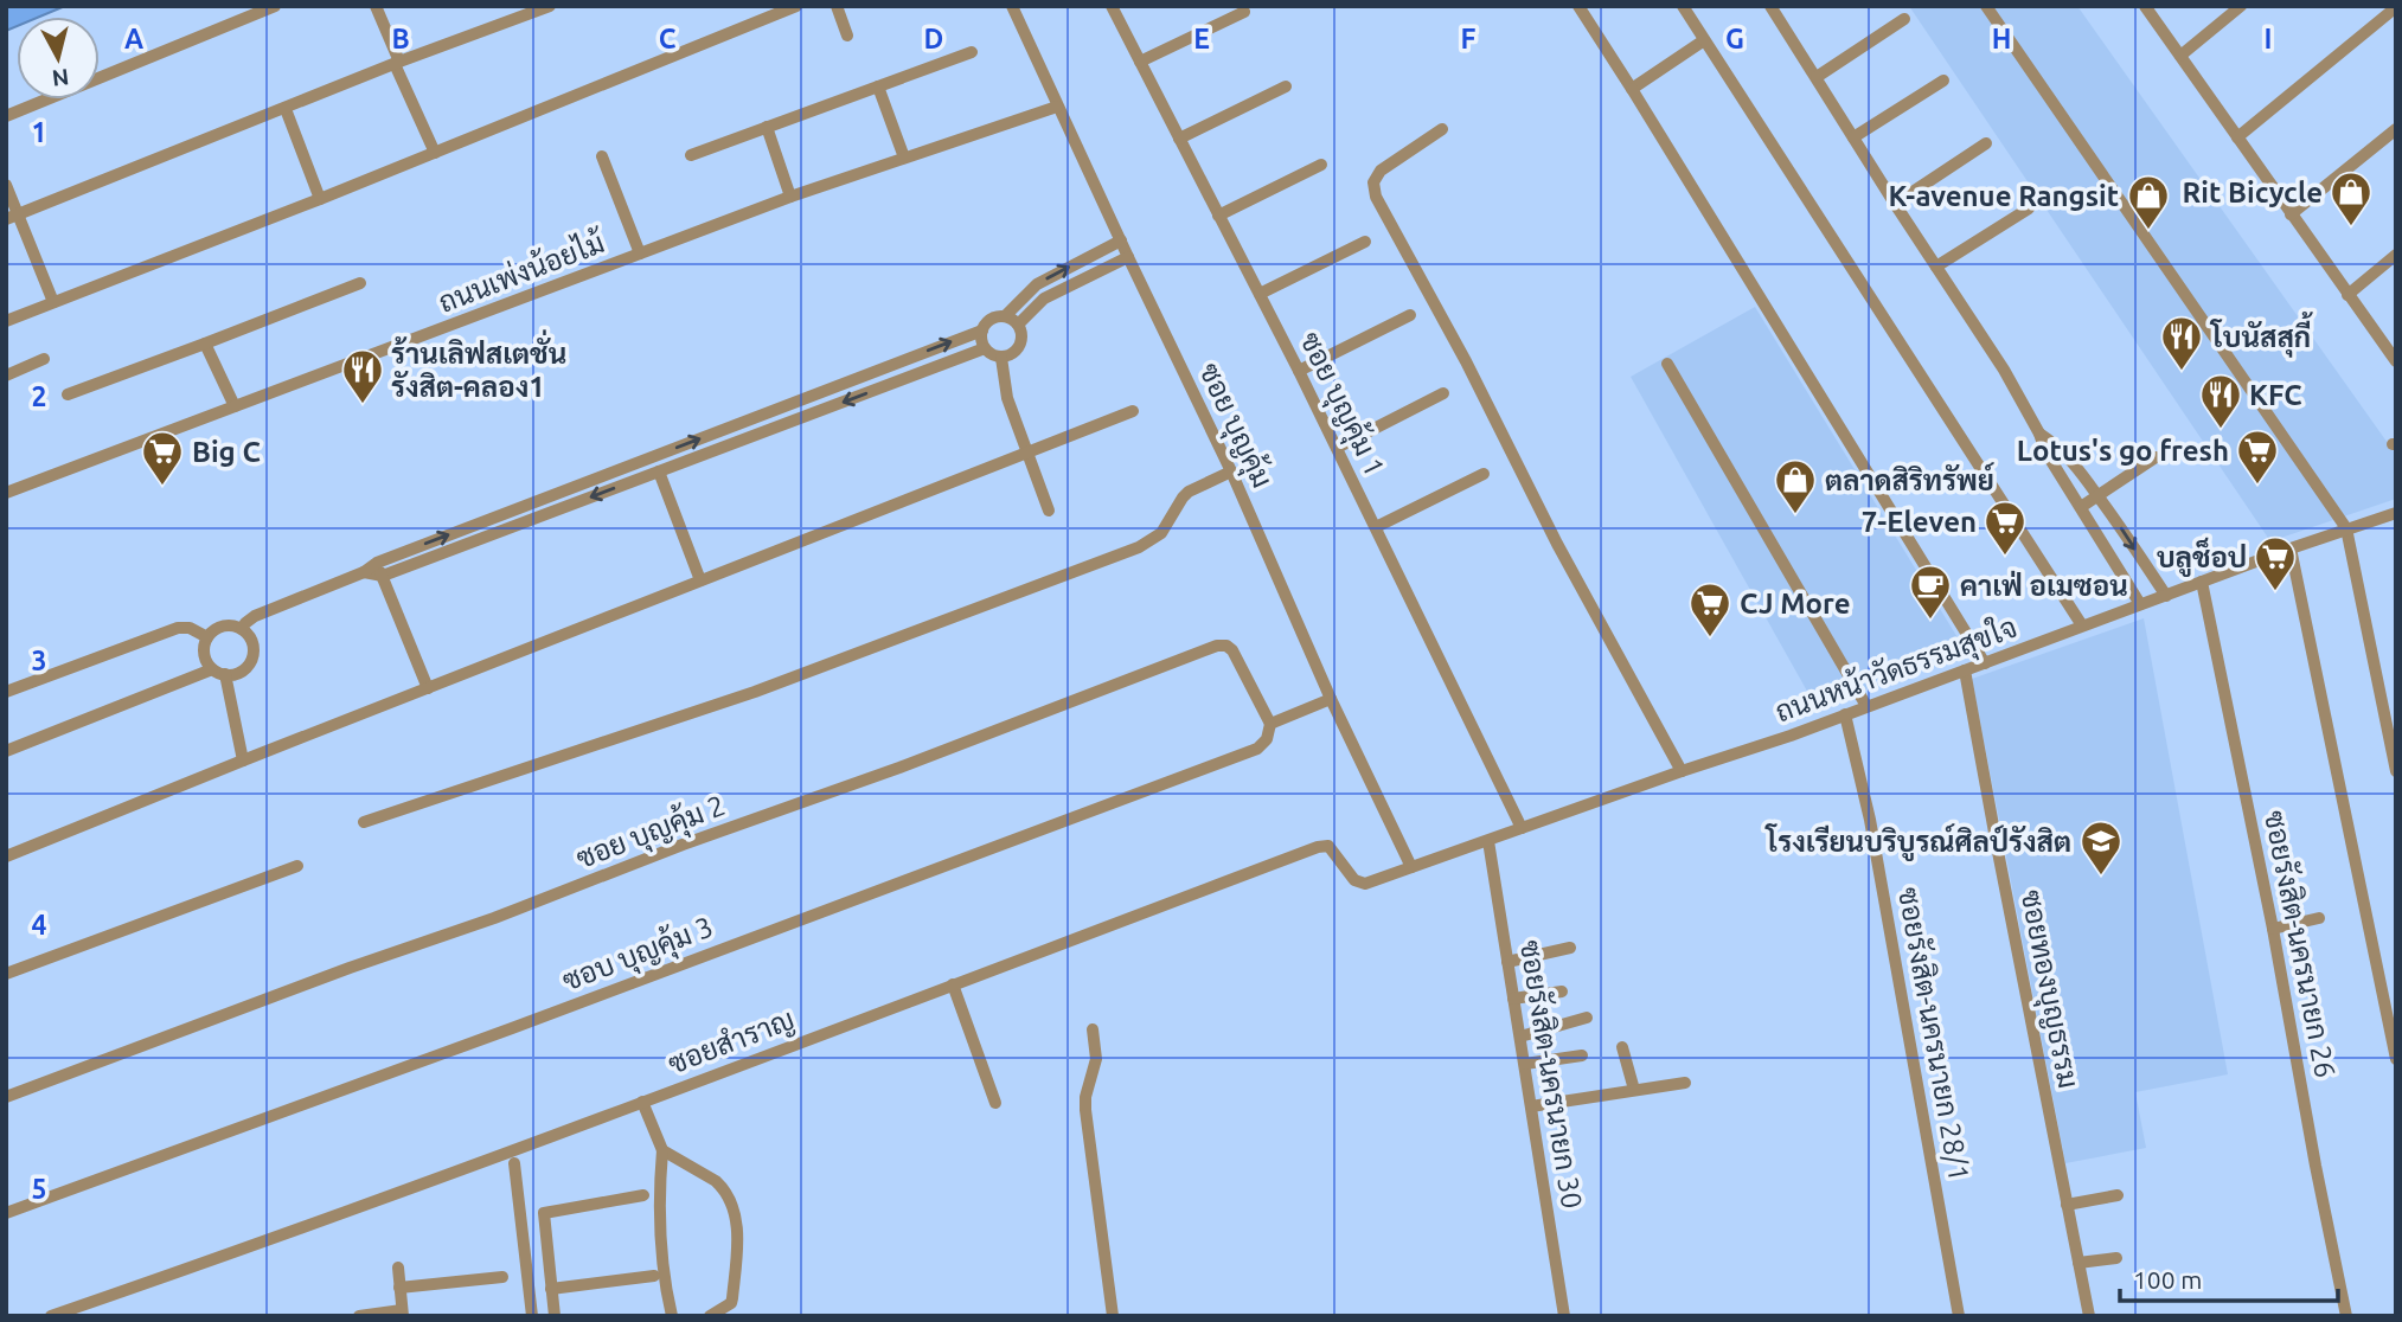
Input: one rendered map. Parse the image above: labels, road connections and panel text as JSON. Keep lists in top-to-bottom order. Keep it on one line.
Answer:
{"streets":{"street":["ถนนเพ่งน้อยไม้","ซอย บุญคุ้ม 1","ซอย บุญคุ้ม","ถนนหน้าวัดธรรมสุขใจ","ซอย บุญคุ้ม 2","ซอยรังสิต-นครนายก 26","ซอบ บุญคุ้ม 3","ซอยทองบุญธรรม","ซอยรังสิต-นครนายก 28/1","ซอยสำราญ","ซอยรังสิต-นครนายก 30"]},"crossings":[["ถนนเพ่งน้อยไม้","ซอย บุญคุ้ม"],["ซอย บุญคุ้ม 1","ถนนหน้าวัดธรรมสุขใจ"],["ซอย บุญคุ้ม","ถนนหน้าวัดธรรมสุขใจ"],["ซอย บุญคุ้ม","ซอยสำราญ"],["ถนนหน้าวัดธรรมสุขใจ","ซอยรังสิต-นครนายก 26"],["ถนนหน้าวัดธรรมสุขใจ","ซอยทองบุญธรรม"],["ถนนหน้าวัดธรรมสุขใจ","ซอยรังสิต-นครนายก 28/1"],["ถนนหน้าวัดธรรมสุขใจ","ซอยสำราญ"],["ถนนหน้าวัดธรรมสุขใจ","ซอยรังสิต-นครนายก 30"],["ซอย บุญคุ้ม 2","ซอบ บุญคุ้ม 3"]],"places":{"shop":["Rit Bicycle","K-avenue Rangsit","ตลาดสิริทรัพย์"],"restaurant":["โบนัสสุกี้","ร้านเลิฟสเตชั่น รังสิต-คลอง1","KFC"],"supermarket":["Lotus's go fresh","Big C","7-Eleven","บลูช็อป","CJ More"],"cafe":["คาเฟ่ อเมซอน"],"school or university":["โรงเรียนบริบูรณ์ศิลป์รังสิต"]},"scale_bar":"100 m","north":"bottom","grid":{"columns":["A","B","C","D","E","F","G","H","I"],"rows":["1","2","3","4","5"]}}
